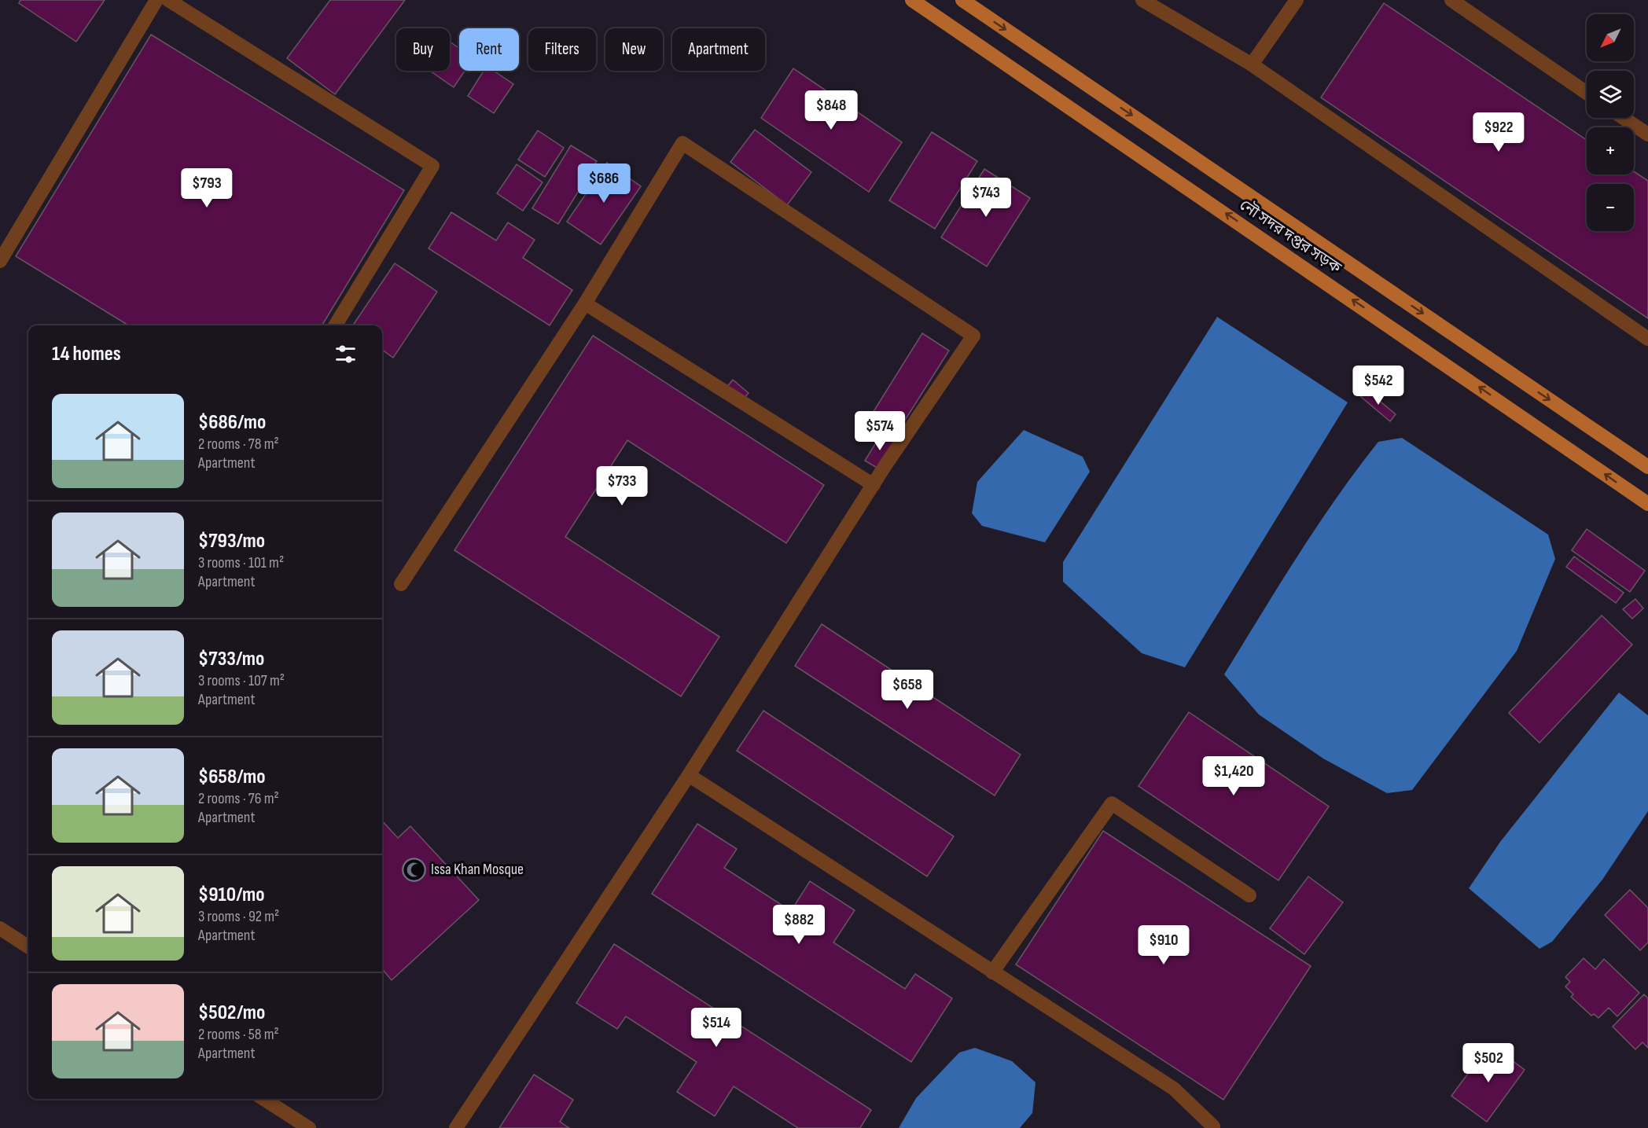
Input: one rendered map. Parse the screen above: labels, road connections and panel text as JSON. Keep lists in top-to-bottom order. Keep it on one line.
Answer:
{"streets":{"main road":["নৌ সদর দপ্তর সড়ক"]},"places":{"mosque":["Issa Khan Mosque"]},"north":"bottom left","page":{"map_buttons":["+","−"],"chip":["Buy","Rent","Filters","New","Apartment"],"price":["$848","$922","$686","$793","$743","$542","$574","$733","$658","$1,420","$882","$910","$514","$502"],"heading":"14 homes","list":[{"name":"$686/mo","note":"2 rooms · 78 m² · Apartment"},{"name":"$793/mo","note":"3 rooms · 101 m² · Apartment"},{"name":"$733/mo","note":"3 rooms · 107 m² · Apartment"},{"name":"$658/mo","note":"2 rooms · 76 m² · Apartment"},{"name":"$910/mo","note":"3 rooms · 92 m² · Apartment"},{"name":"$502/mo","note":"2 rooms · 58 m² · Apartment"}]}}
